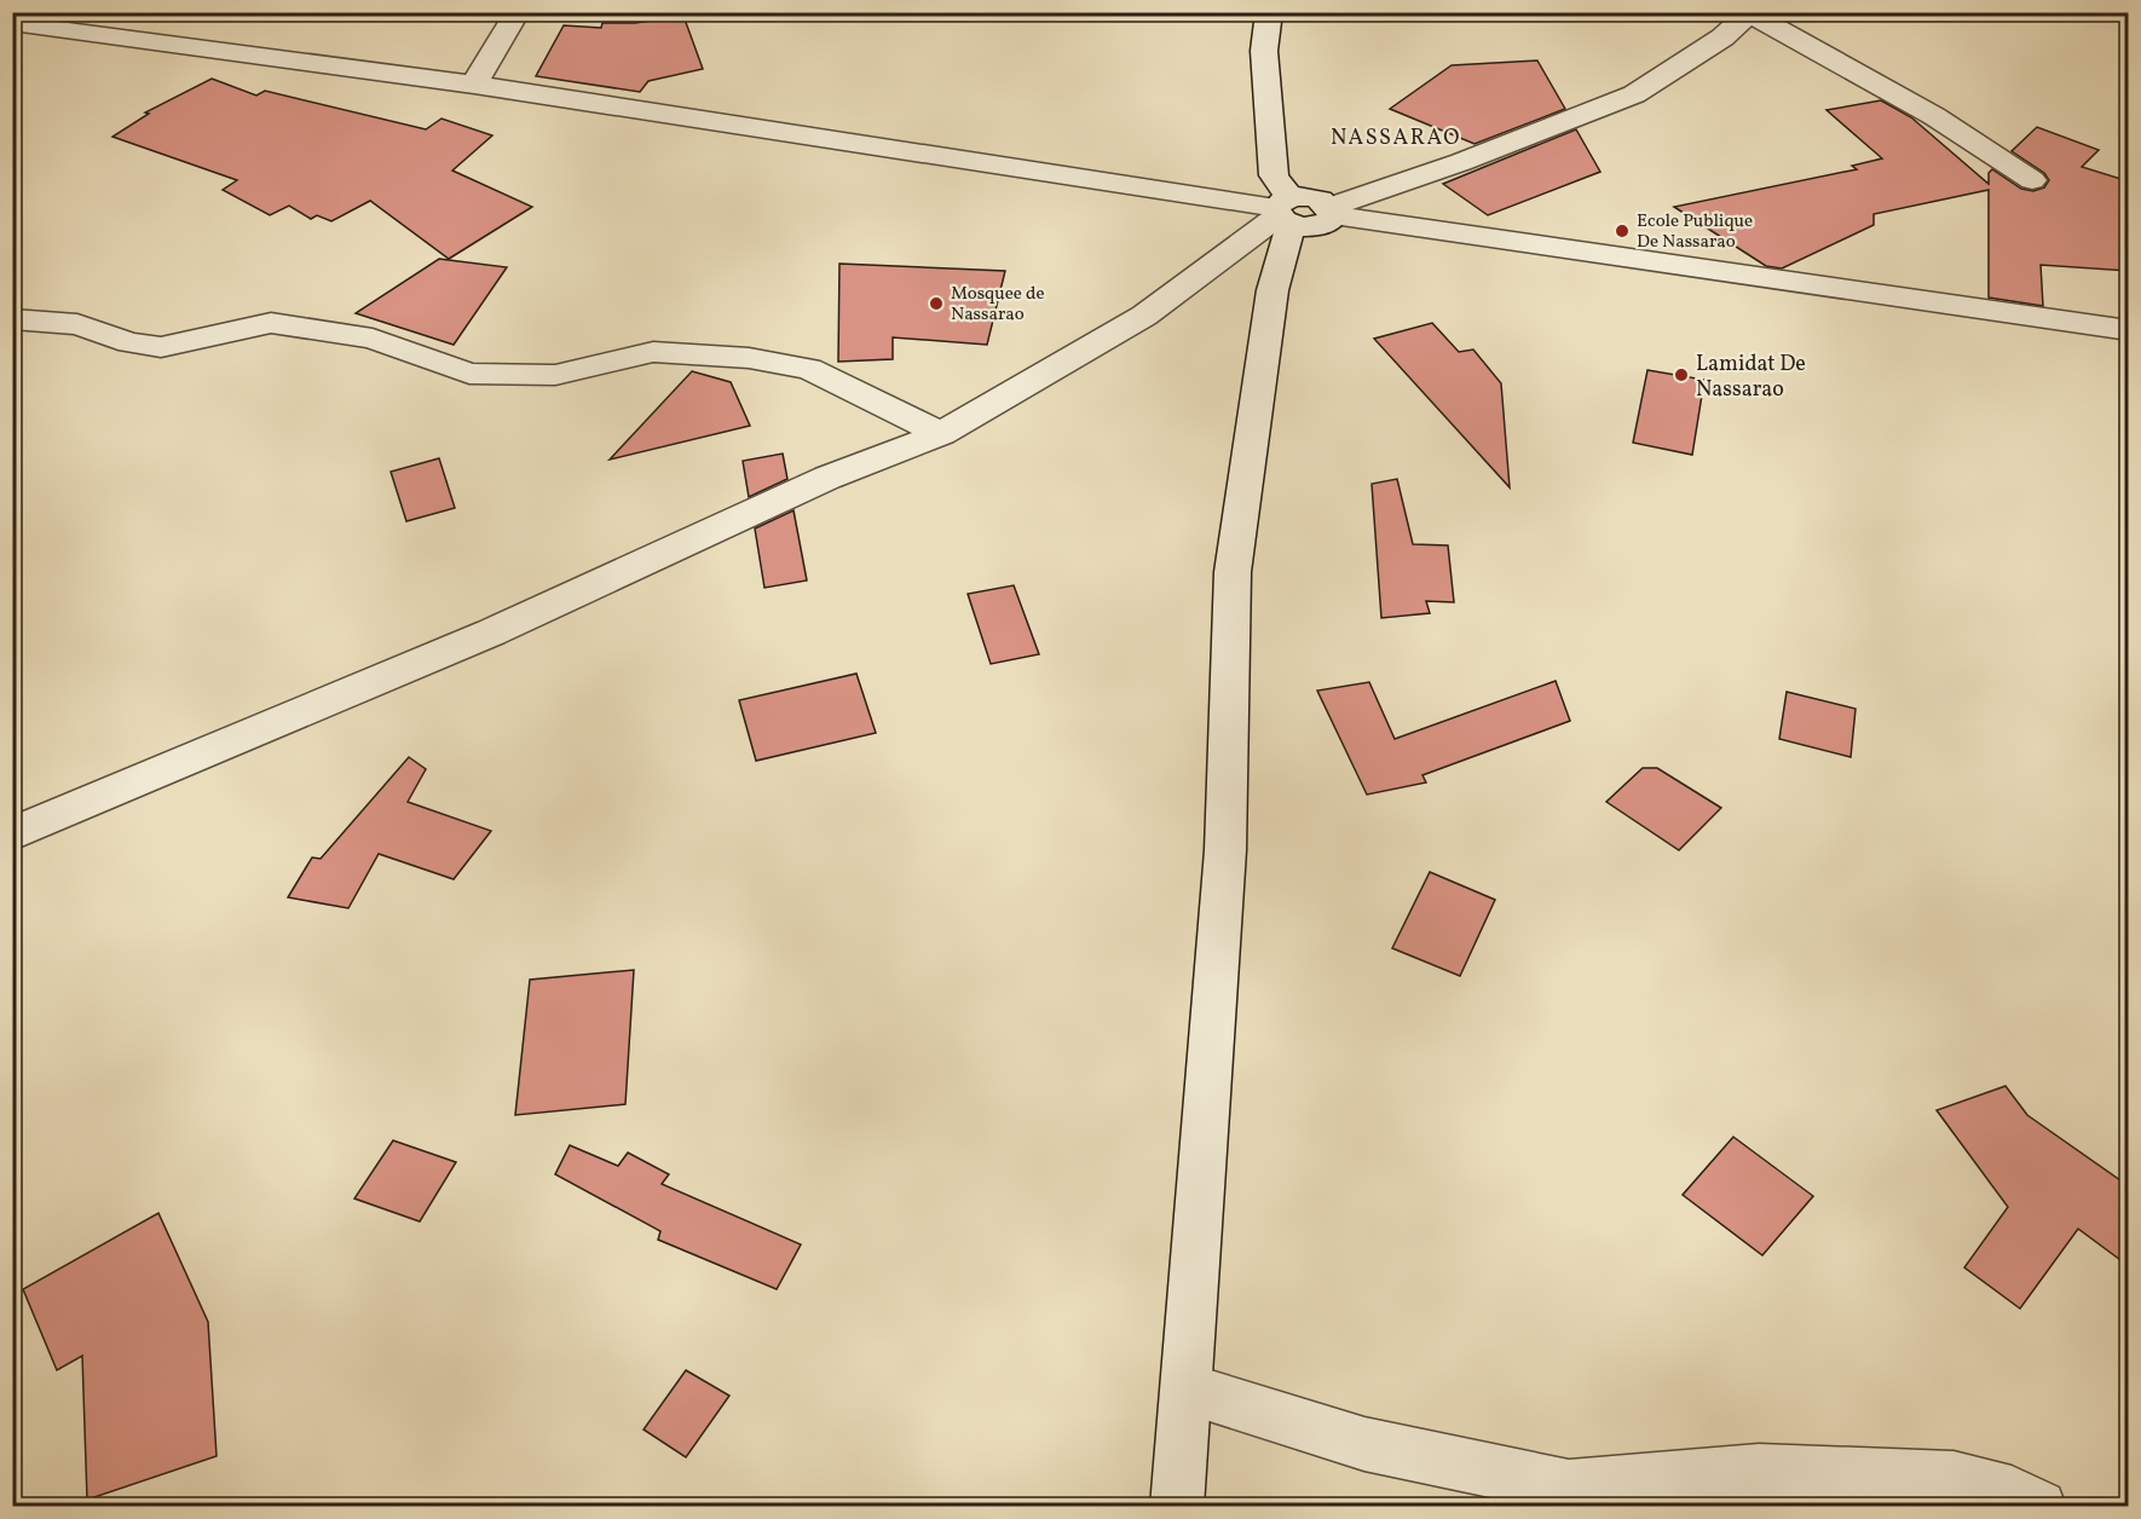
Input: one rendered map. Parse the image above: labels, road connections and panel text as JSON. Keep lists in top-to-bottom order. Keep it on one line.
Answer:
{"districts":["NASSARAO"],"places":["Ecole Publique De Nassarao","Mosquee de Nassarao","Lamidat De Nassarao"]}
